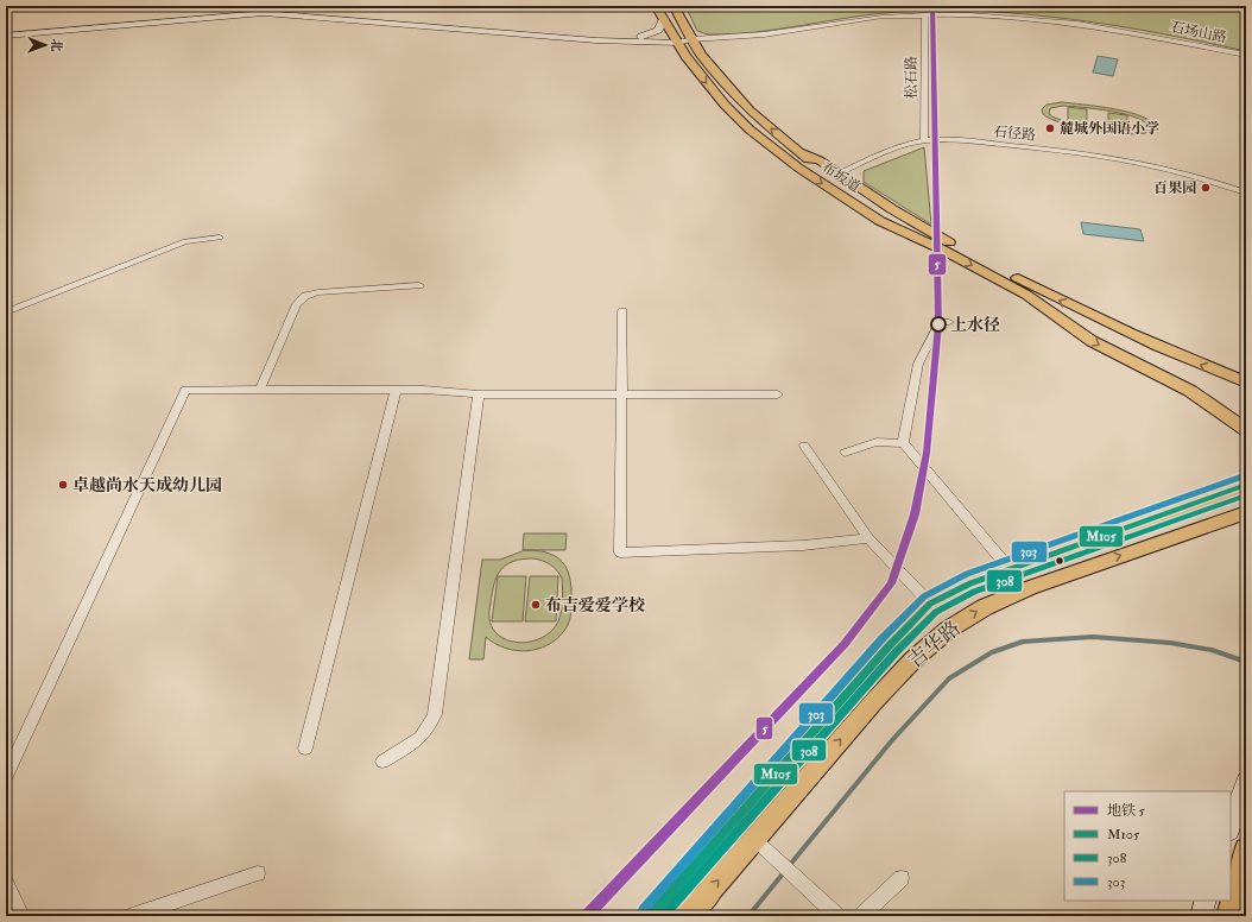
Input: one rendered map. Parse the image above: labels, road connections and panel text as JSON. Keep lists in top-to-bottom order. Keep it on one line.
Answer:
{"streets":{"main road":["布坂道","吉华路"],"street":["石场山路","松石路","石径路"]},"crossings":[["石场山路","松石路"],["石场山路","布坂道"],["松石路","石径路"]],"places":["麓城外国语小学","百果园","上水径","卓越尚水天成幼儿园","布吉爱爱学校"],"lines":["metro line 5","transit line 303","transit line M105","transit line 308"],"legend":["地铁 5","M105","308","303"],"north":"right"}
